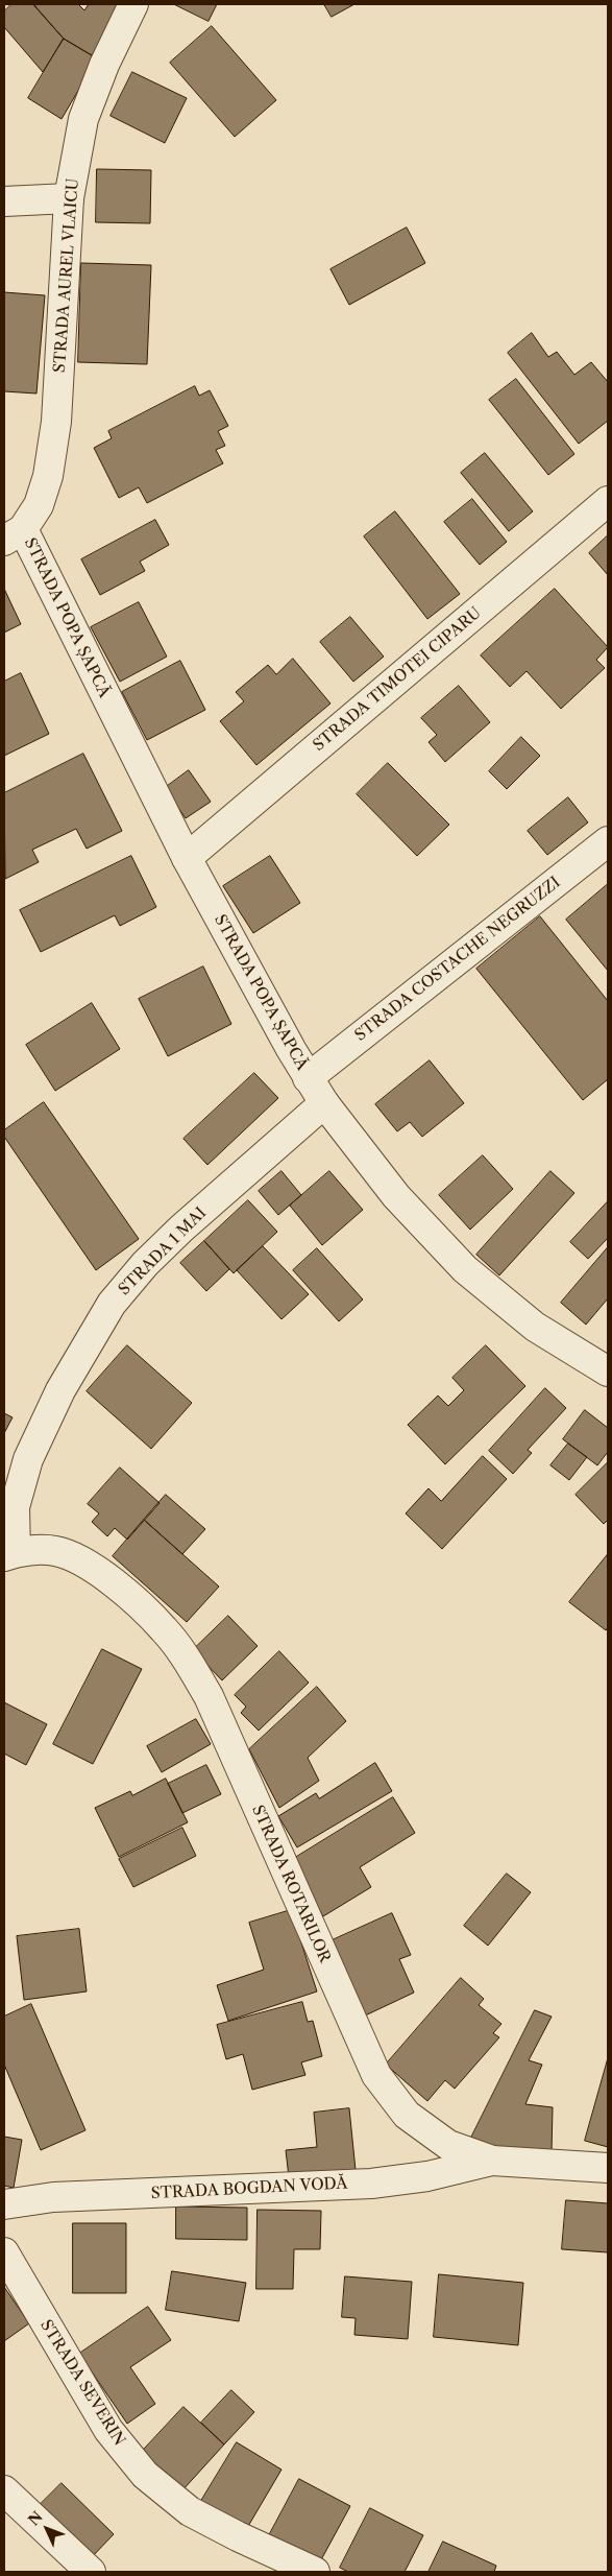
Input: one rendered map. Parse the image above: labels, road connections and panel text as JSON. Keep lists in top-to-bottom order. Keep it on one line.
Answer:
{"streets":{"street":["STRADA AUREL VLAICU","STRADA POPA ȘAPCĂ","STRADA TIMOTEI CIPARU","STRADA COSTACHE NEGRUZZI","STRADA 1 MAI","STRADA ROTARILOR","STRADA BOGDAN VODĂ","STRADA SEVERIN"]},"crossings":[["STRADA AUREL VLAICU","STRADA POPA ȘAPCĂ"],["STRADA POPA ȘAPCĂ","STRADA TIMOTEI CIPARU"],["STRADA POPA ȘAPCĂ","STRADA COSTACHE NEGRUZZI"],["STRADA POPA ȘAPCĂ","STRADA 1 MAI"],["STRADA 1 MAI","STRADA ROTARILOR"],["STRADA ROTARILOR","STRADA BOGDAN VODĂ"]],"north":"top left"}
